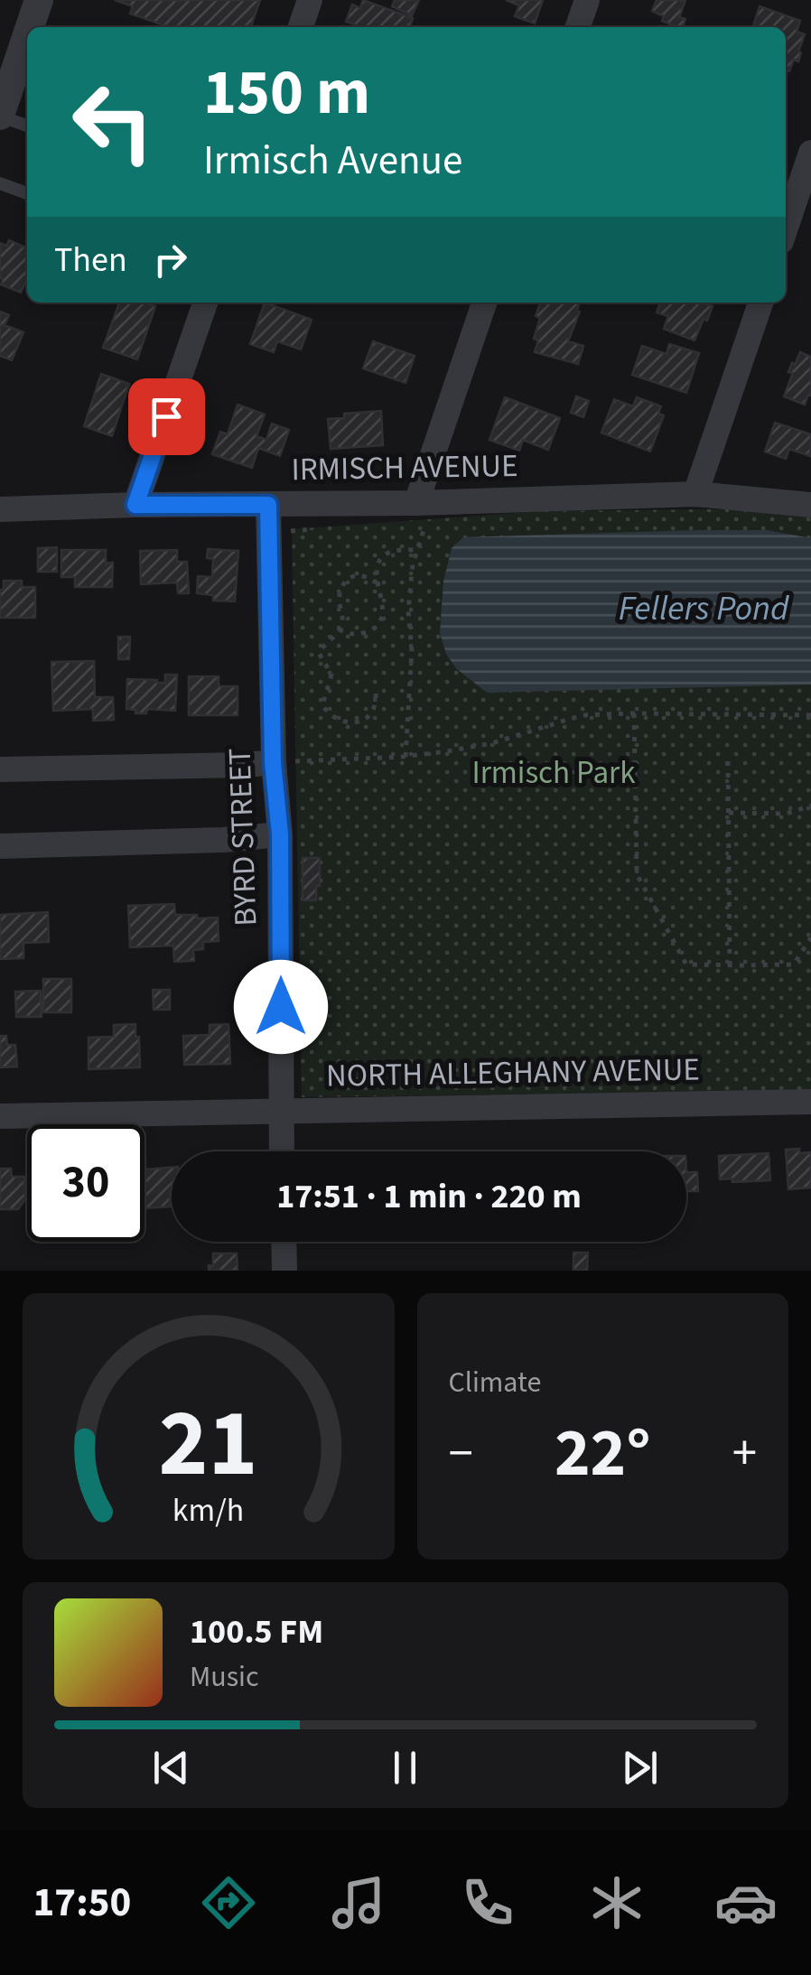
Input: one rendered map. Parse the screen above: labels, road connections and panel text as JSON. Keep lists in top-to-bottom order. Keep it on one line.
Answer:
{"streets":{"street":["IRMISCH AVENUE","BYRD STREET","NORTH ALLEGHANY AVENUE"]},"crossings":[["IRMISCH AVENUE","BYRD STREET"],["BYRD STREET","NORTH ALLEGHANY AVENUE"]],"water":["Fellers Pond"],"parks":["Irmisch Park"],"page":{"turn":["150 m","Irmisch Avenue"],"then":"Then","limit":"30","trip":"17:51 · 1 min · 220 m","tile":"Climate","heat":["−","22°","+"],"song":["100.5 FM","Music"],"tabs":"17:50","gauge":["21","km/h"]}}
